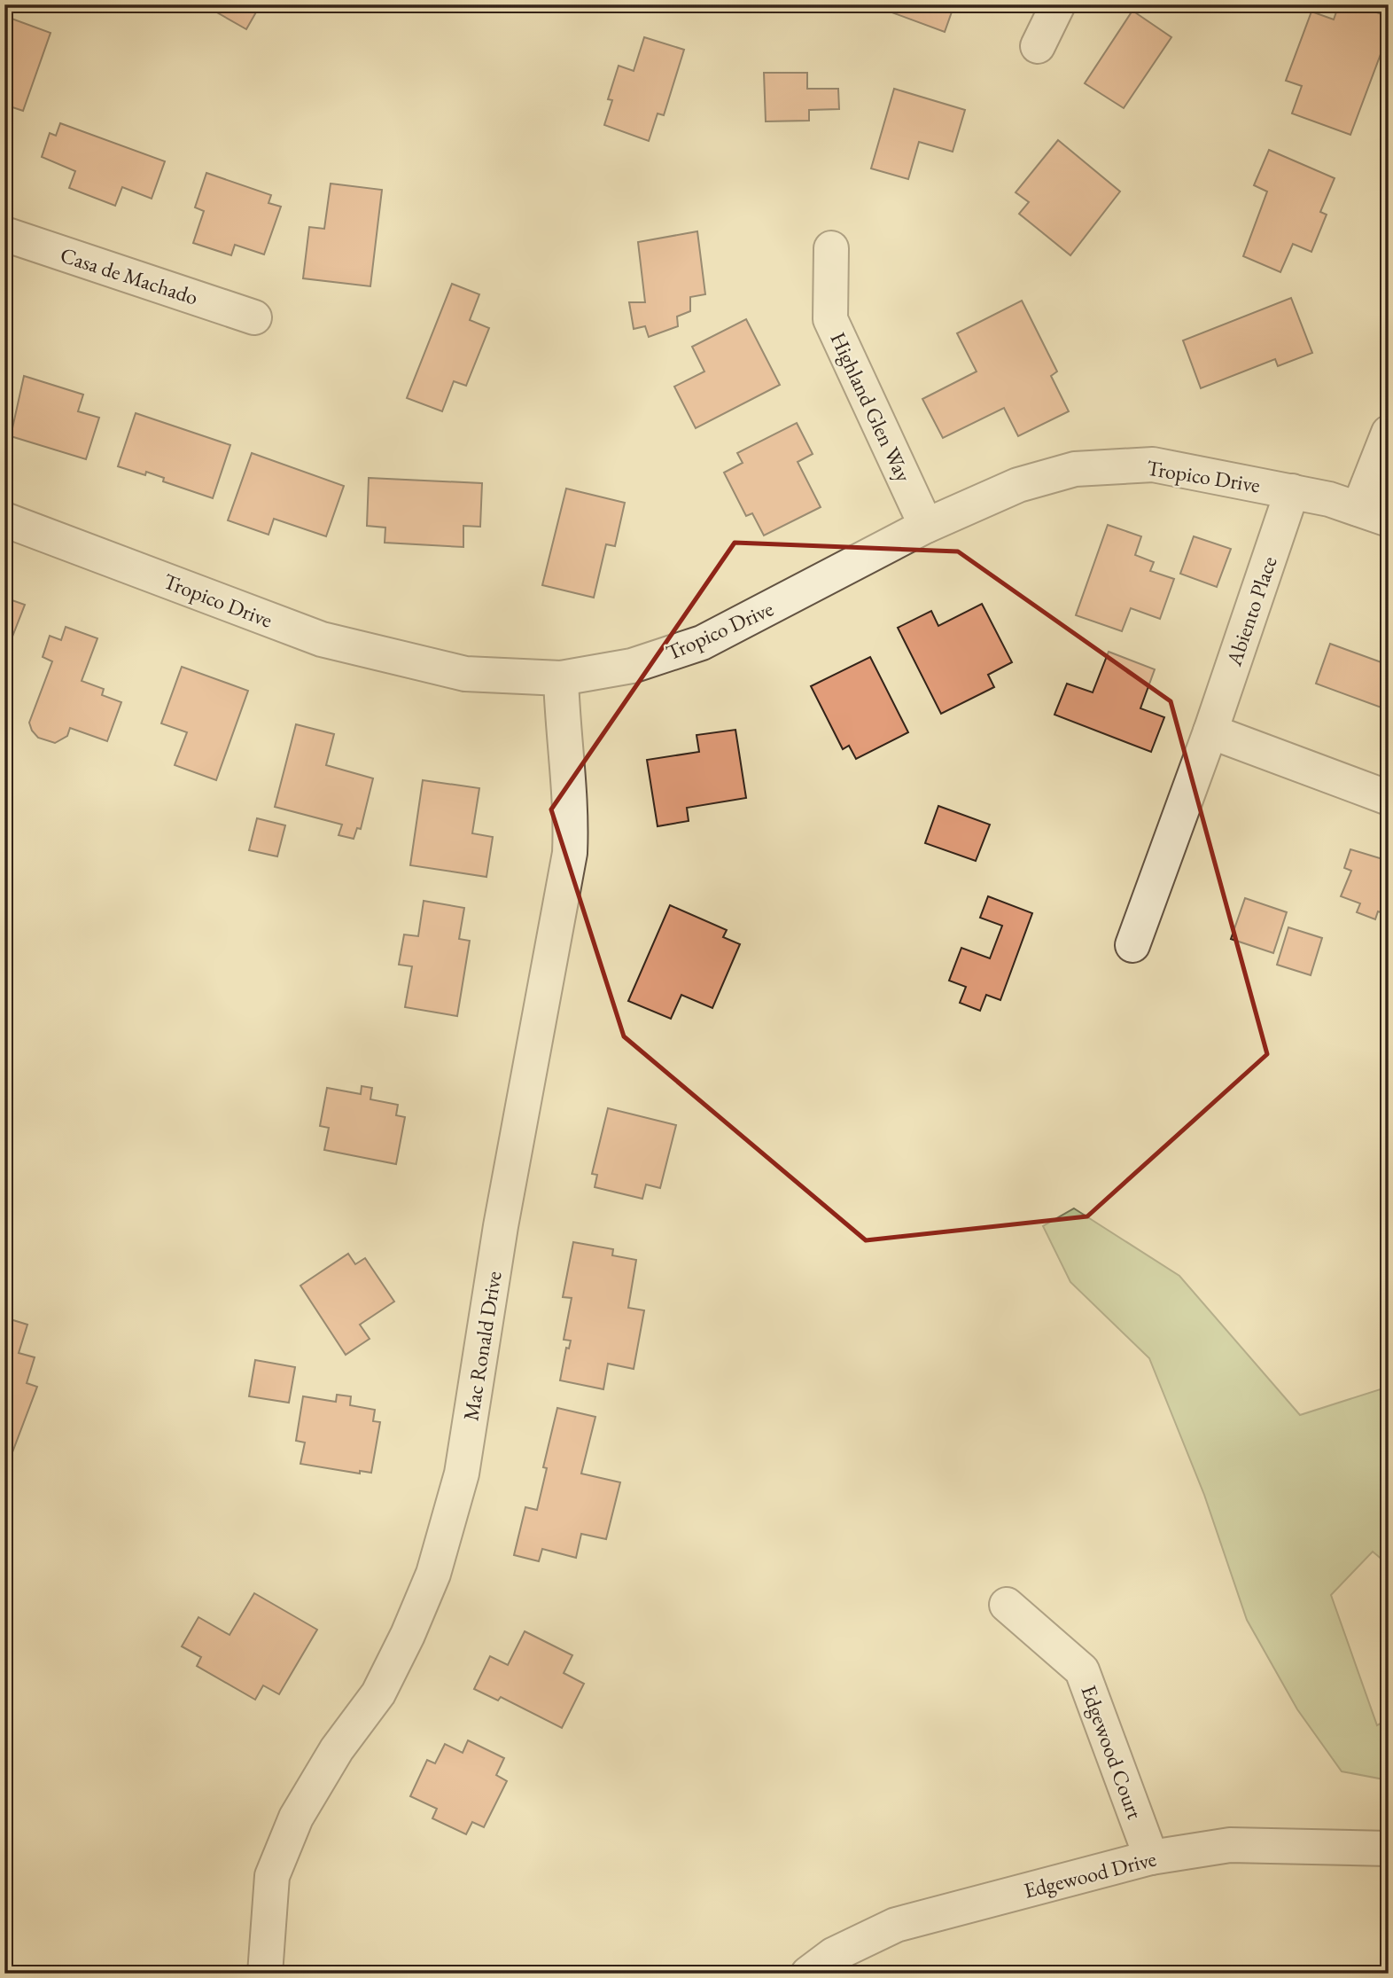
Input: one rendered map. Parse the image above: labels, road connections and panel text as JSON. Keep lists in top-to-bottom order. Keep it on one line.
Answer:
{"streets":{"street":["Casa de Machado","Highland Glen Way","Tropico Drive","Abiento Place","Mac Ronald Drive","Edgewood Court","Edgewood Drive"]},"crossings":[["Highland Glen Way","Tropico Drive"],["Tropico Drive","Abiento Place"],["Tropico Drive","Mac Ronald Drive"],["Edgewood Court","Edgewood Drive"]]}
